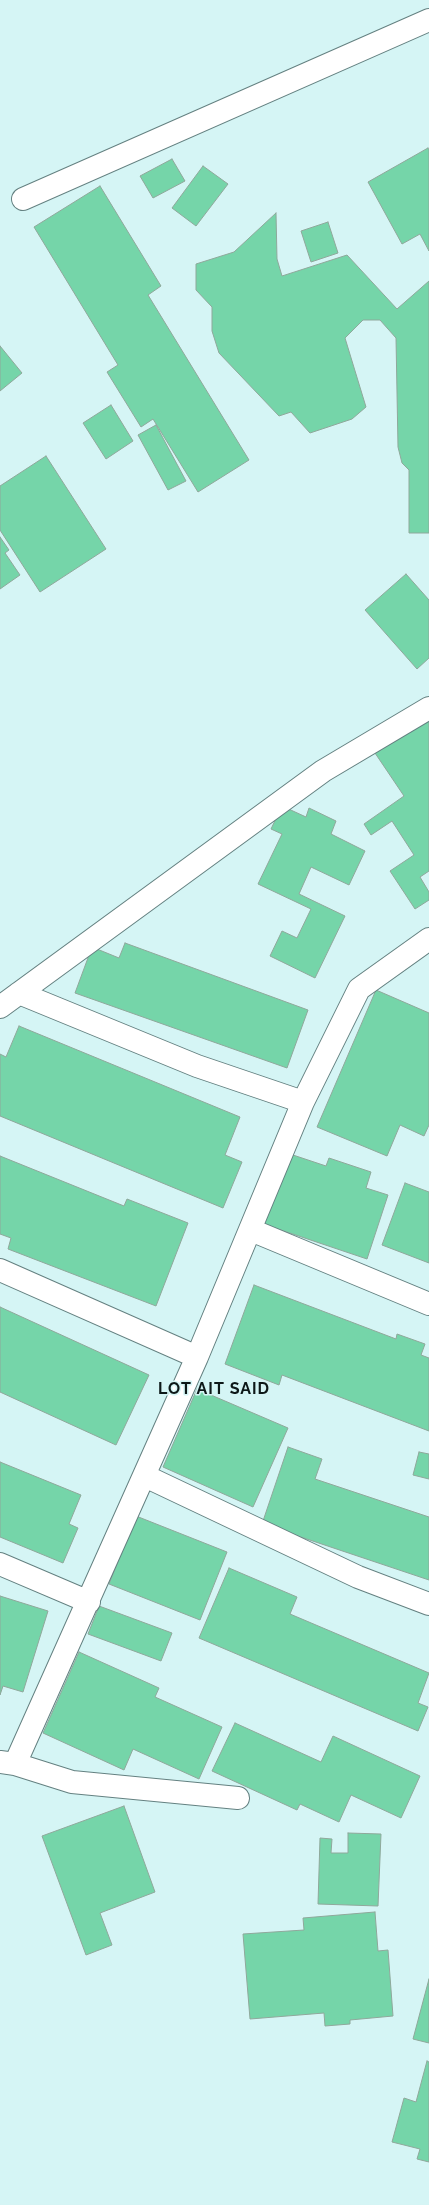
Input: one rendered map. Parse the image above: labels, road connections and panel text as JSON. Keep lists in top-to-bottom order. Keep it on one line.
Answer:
{"districts":["LOT AIT SAID"]}
